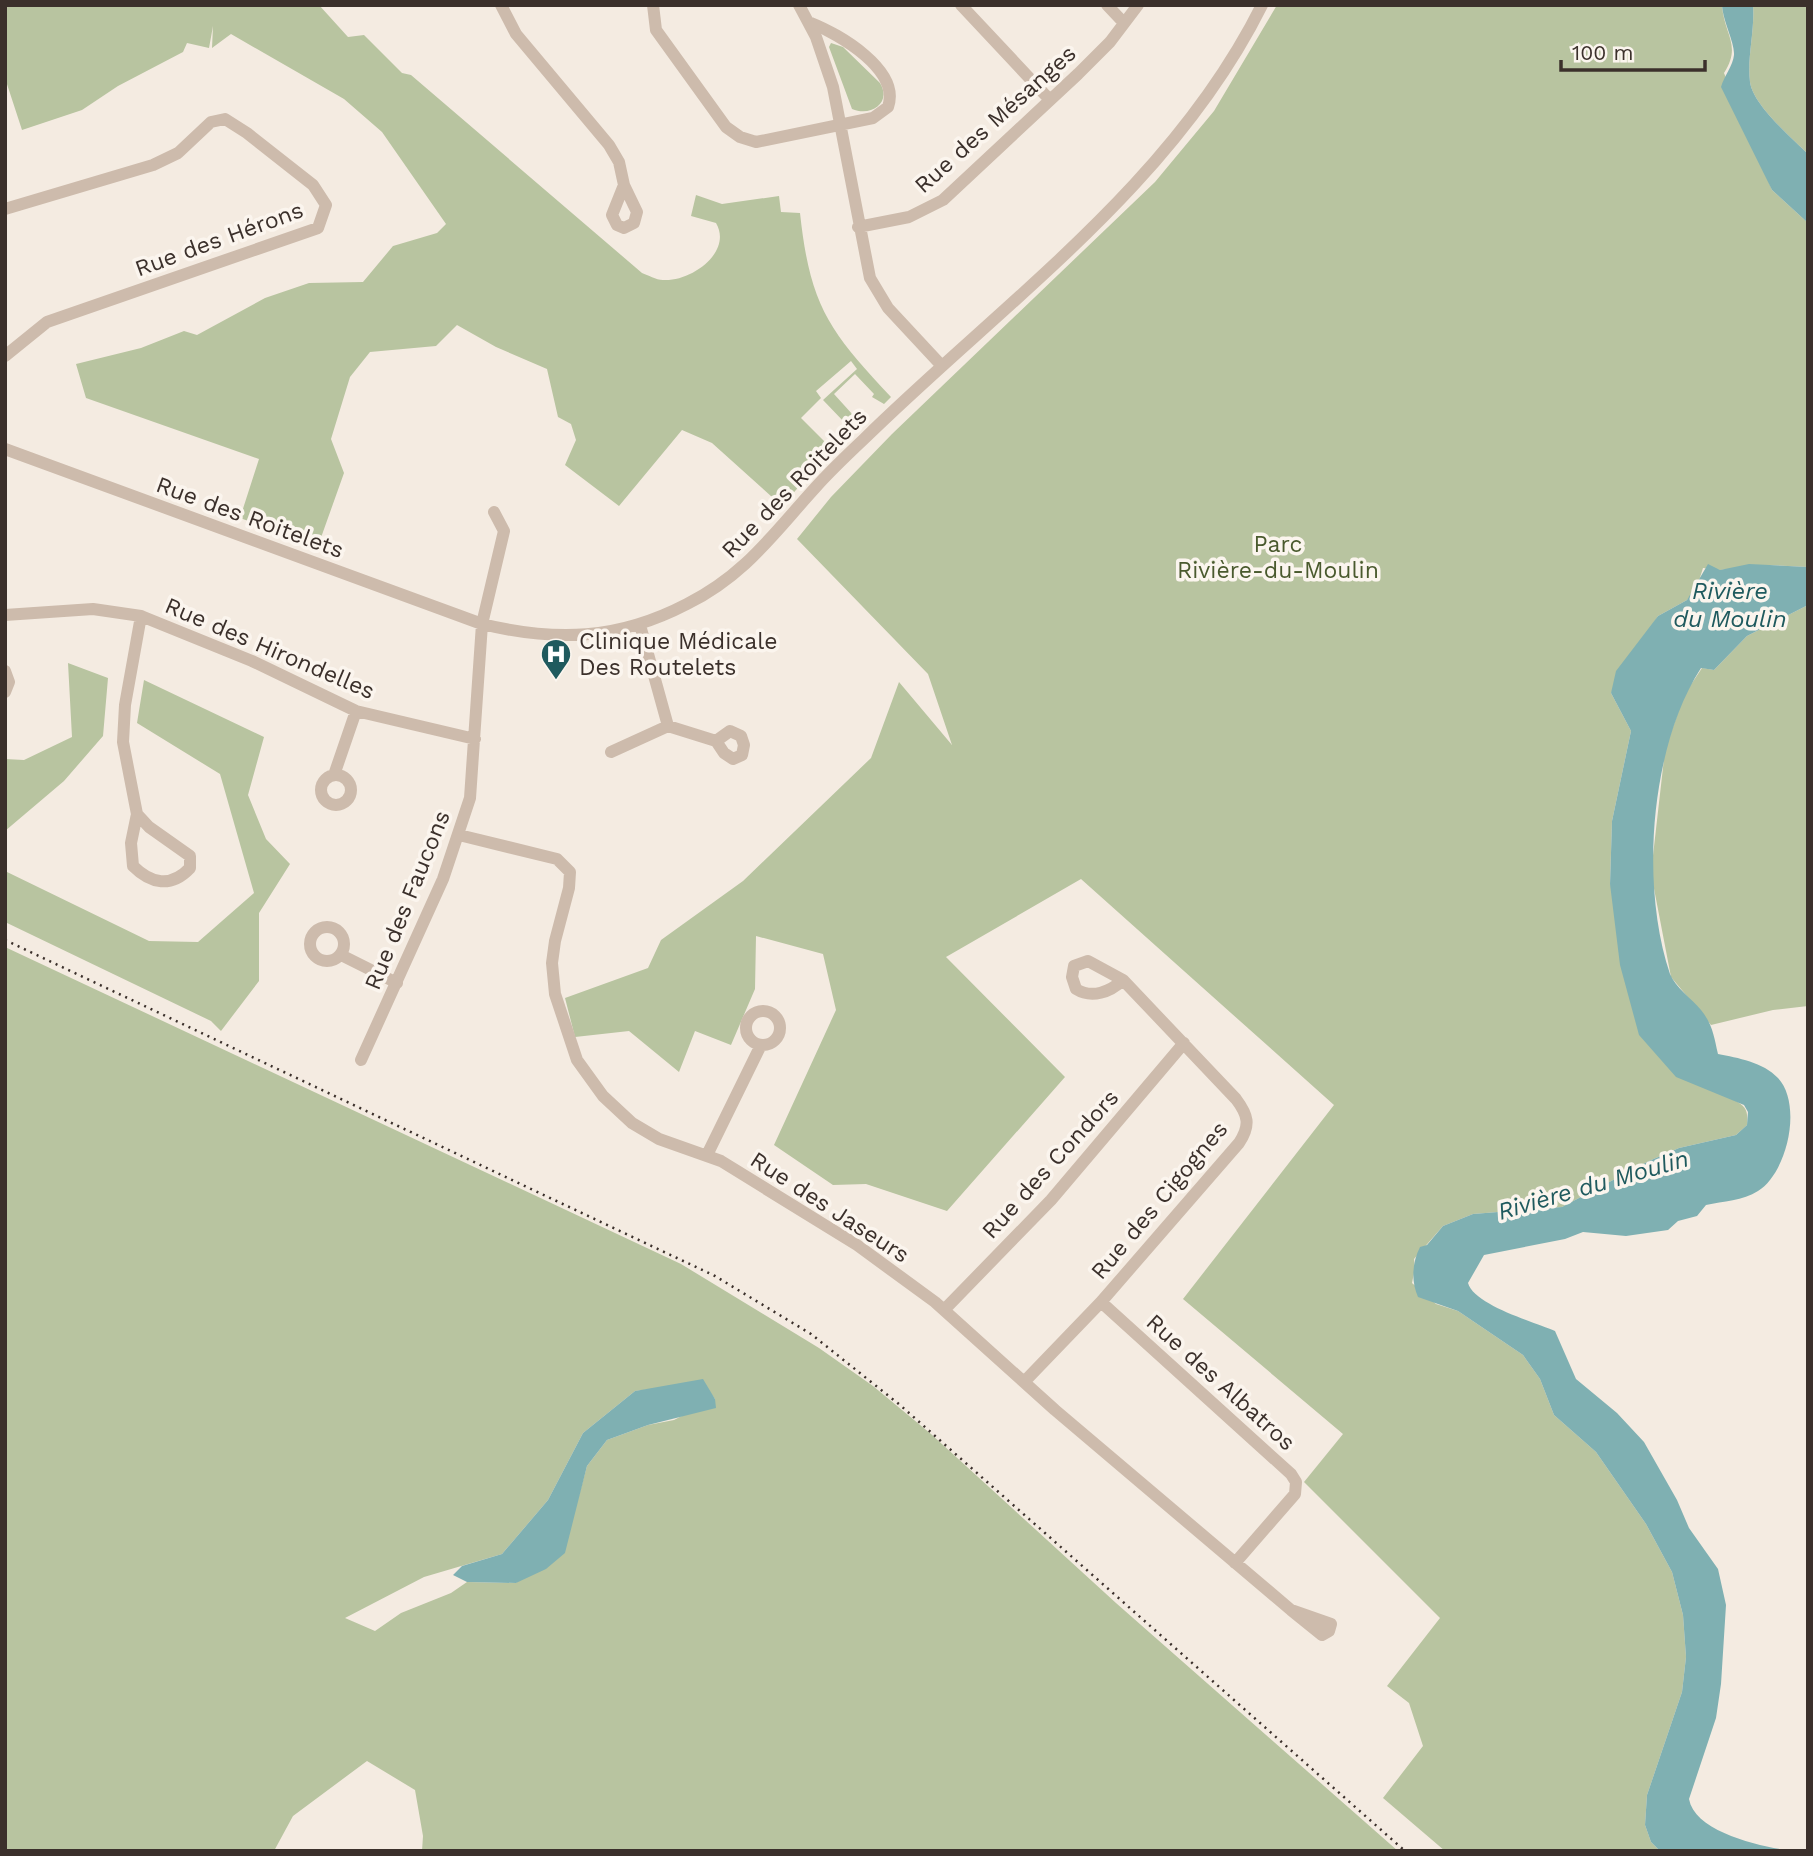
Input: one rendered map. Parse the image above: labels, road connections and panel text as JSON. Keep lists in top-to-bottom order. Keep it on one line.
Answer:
{"streets":{"street":["Rue des Mésanges","Rue des Hérons","Rue des Roitelets","Rue des Hirondelles","Rue des Faucons","Rue des Condors","Rue des Cigognes","Rue des Jaseurs","Rue des Albatros"]},"crossings":[["Rue des Roitelets","Rue des Faucons"],["Rue des Hirondelles","Rue des Faucons"],["Rue des Faucons","Rue des Jaseurs"],["Rue des Condors","Rue des Cigognes"],["Rue des Condors","Rue des Jaseurs"],["Rue des Cigognes","Rue des Jaseurs"],["Rue des Cigognes","Rue des Albatros"],["Rue des Jaseurs","Rue des Albatros"]],"water":["Rivière du Moulin"],"parks":["Parc Rivière-du-Moulin"],"places":{"hospital":["Clinique Médicale Des Routelets"]},"scale_bar":"100 m"}
